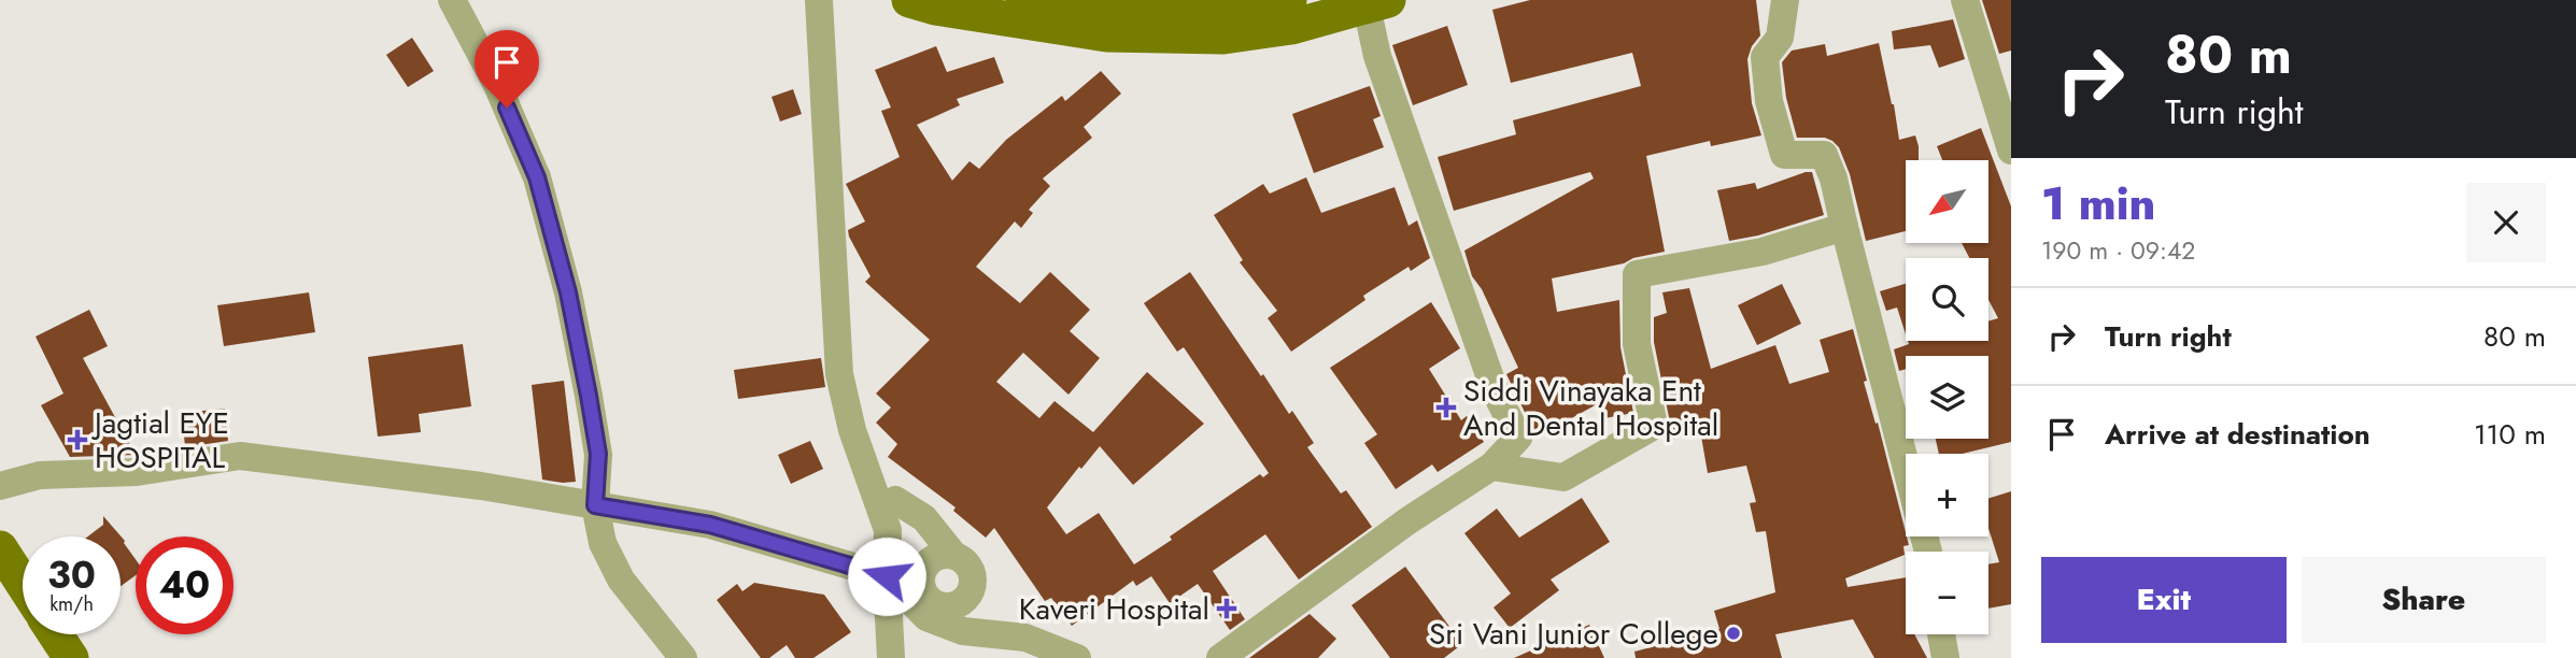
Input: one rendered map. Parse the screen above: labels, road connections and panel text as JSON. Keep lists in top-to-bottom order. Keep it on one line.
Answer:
{"places":{"health":["Siddi Vinayaka Ent And Dental Hospital","Jagtial EYE HOSPITAL","Kaveri Hospital"],"other":["Sri Vani Junior College"]},"north":"bottom left","page":{"turn":["80 m","Turn right"],"heading":["1 min","190 m · 09:42"],"map_buttons":["+","−"],"list":[{"name":"Turn right","value":"80 m"},{"name":"Arrive at destination","value":"110 m"}],"speed":"30 km/h","limit":"40","buttons":["Exit","Share"]}}
